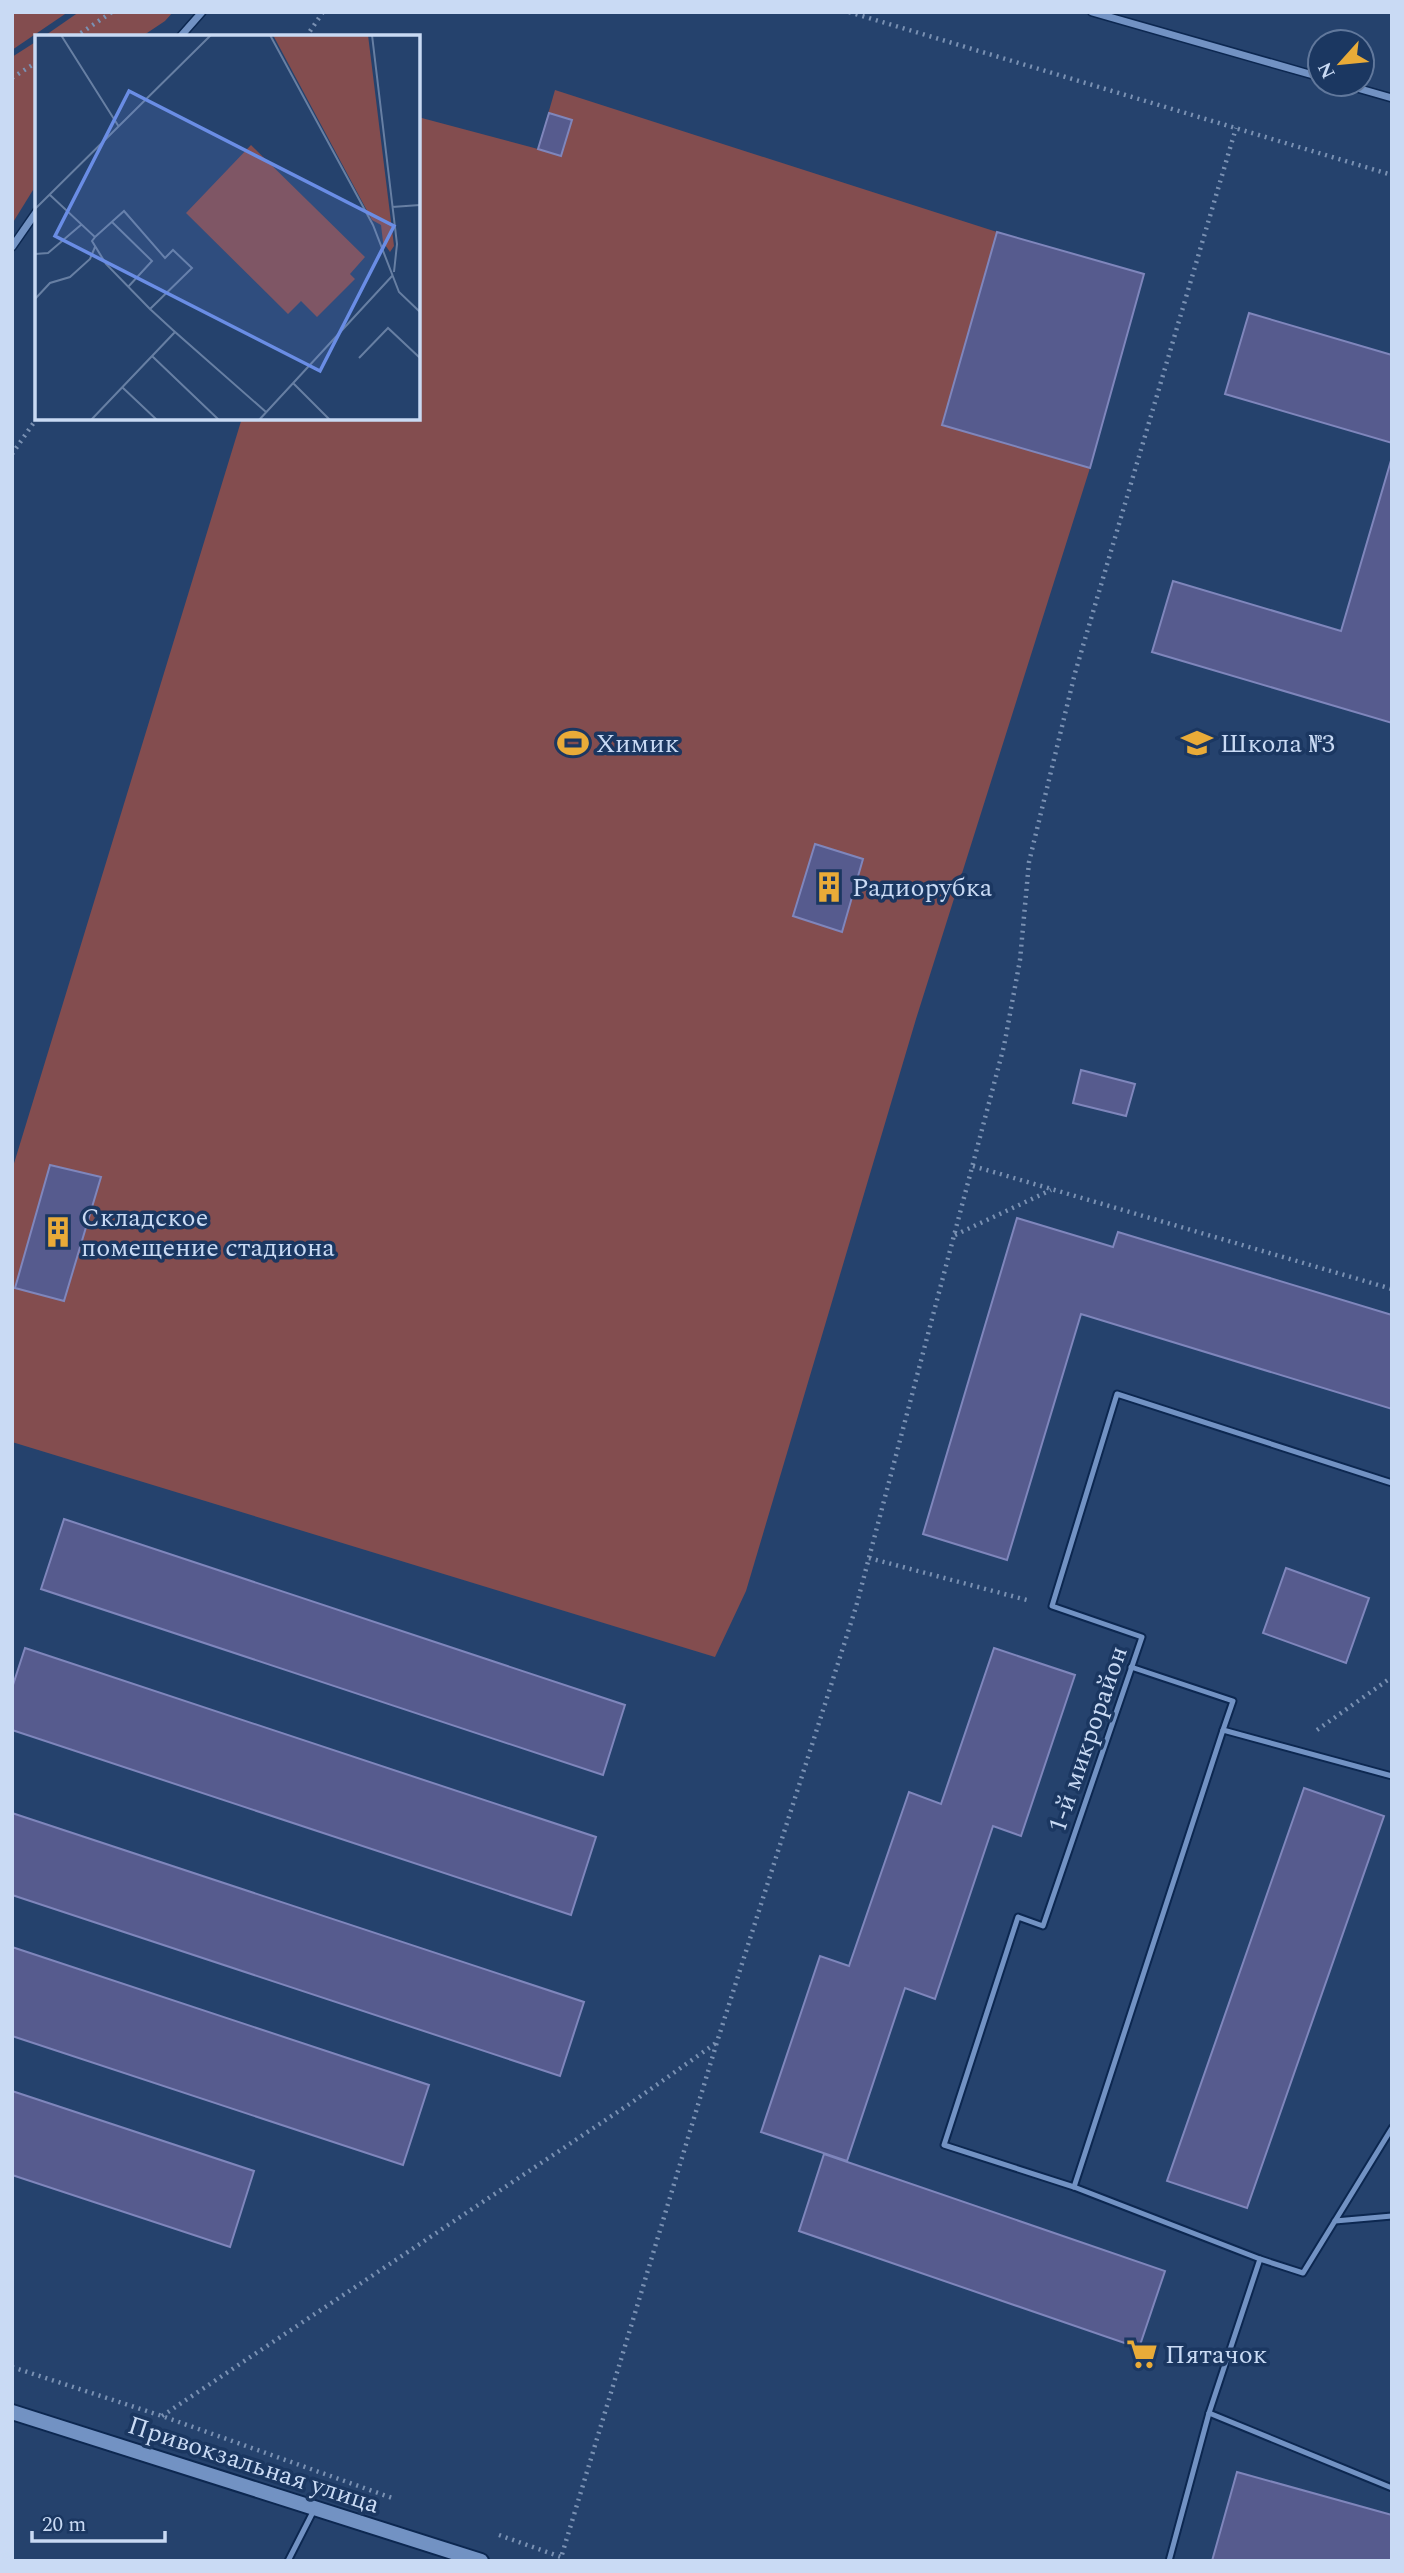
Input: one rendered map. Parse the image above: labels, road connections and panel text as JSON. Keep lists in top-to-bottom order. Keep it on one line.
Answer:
{"streets":{"main road":["Привокзальная улица"],"lane":["1-й микрорайон"]},"places":{"sports":["Химик"],"school or university":["Школа №3"],"building":["Радиорубка","Складское помещение стадиона"],"supermarket":["Пятачок"]},"scale_bar":"20 m","north":"bottom left"}
